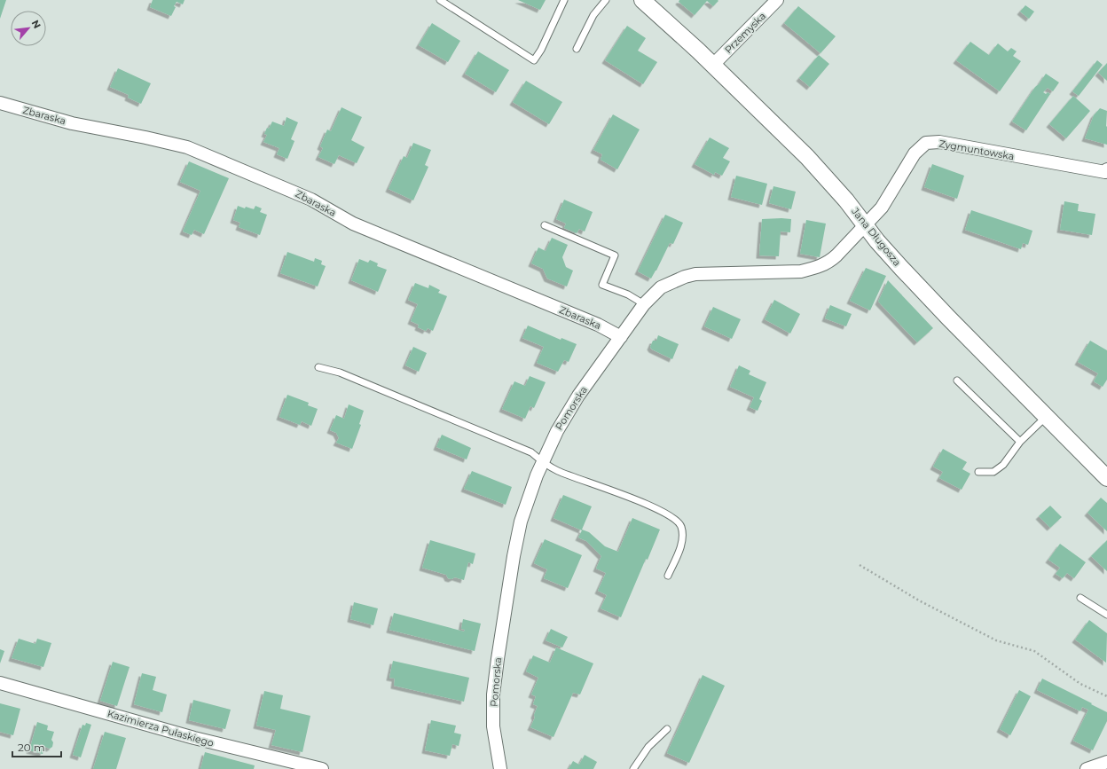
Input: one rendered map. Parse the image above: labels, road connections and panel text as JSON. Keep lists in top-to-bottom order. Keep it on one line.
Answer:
{"streets":{"street":["Przemyska","Zbaraska","Zygmuntowska","Jana Długosza","Pomorska","Kazimierza Pułaskiego"]},"crossings":[["Przemyska","Jana Długosza"],["Zbaraska","Pomorska"],["Zygmuntowska","Jana Długosza"],["Zygmuntowska","Pomorska"],["Jana Długosza","Pomorska"]],"scale_bar":"20 m","north":"top right"}
